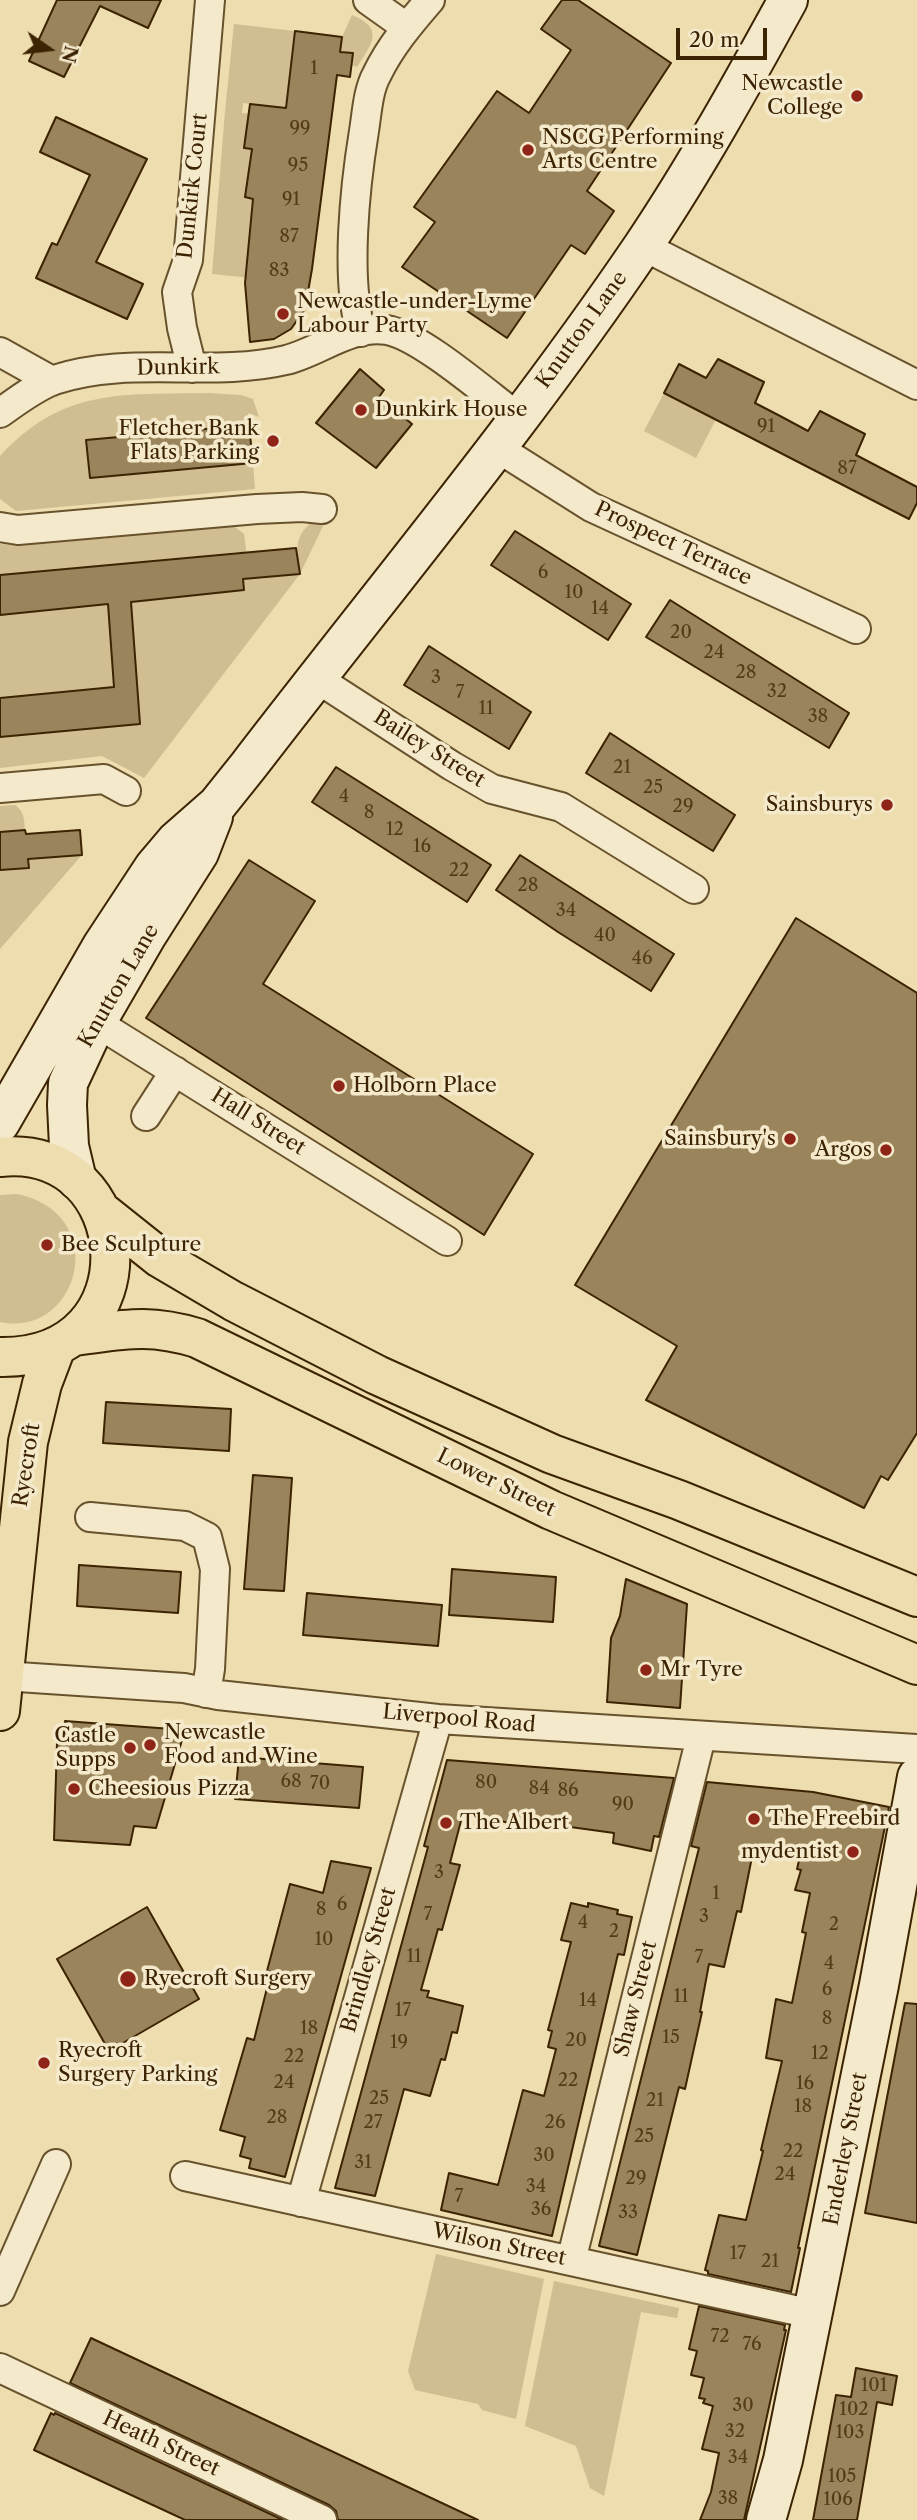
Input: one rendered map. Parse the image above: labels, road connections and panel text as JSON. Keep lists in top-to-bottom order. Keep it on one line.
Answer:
{"streets":{"highway":["Ryecroft","Lower Street"],"main road":["Knutton Lane","Enderley Street"],"street":["Dunkirk Court","Dunkirk","Prospect Terrace","Bailey Street","Hall Street","Liverpool Road","Brindley Street","Shaw Street","Wilson Street","Heath Street"]},"crossings":[["Dunkirk Court","Dunkirk"],["Knutton Lane","Dunkirk"],["Knutton Lane","Prospect Terrace"],["Knutton Lane","Bailey Street"],["Knutton Lane","Hall Street"],["Dunkirk","Prospect Terrace"],["Ryecroft","Lower Street"],["Ryecroft","Liverpool Road"],["Liverpool Road","Brindley Street"],["Liverpool Road","Shaw Street"],["Brindley Street","Wilson Street"],["Shaw Street","Wilson Street"],["Enderley Street","Wilson Street"]],"places":["Newcastle College","NSCG Performing Arts Centre","Newcastle-under-Lyme Labour Party","Dunkirk House","Fletcher Bank Flats Parking","Sainsburys","Holborn Place","Sainsbury's","Argos","Bee Sculpture","Mr Tyre","Newcastle Food and Wine","Castle Supps","Cheesious Pizza","The Freebird","The Albert","mydentist","Ryecroft Surgery","Ryecroft Surgery Parking"],"house_numbers":["1","99","95","91","87","83","91","87","6","10","14","20","24","28","3","32","7","11","38","21","25","4","29","8","12","16","22","28","34","40","46","68","80","70","84","86","90","3","1","6","8","7","3","4","2","2","10","11","7","4","6","11","14","17","8","18","15","20","19","12","22","22","24","16","25","21","18","28","27","26","25","22","30","31","24","29","34","7","36","33","17","21","72","76","101","30","102","32","103","34","105","38","106"],"scale_bar":"20 m","north":"right"}
